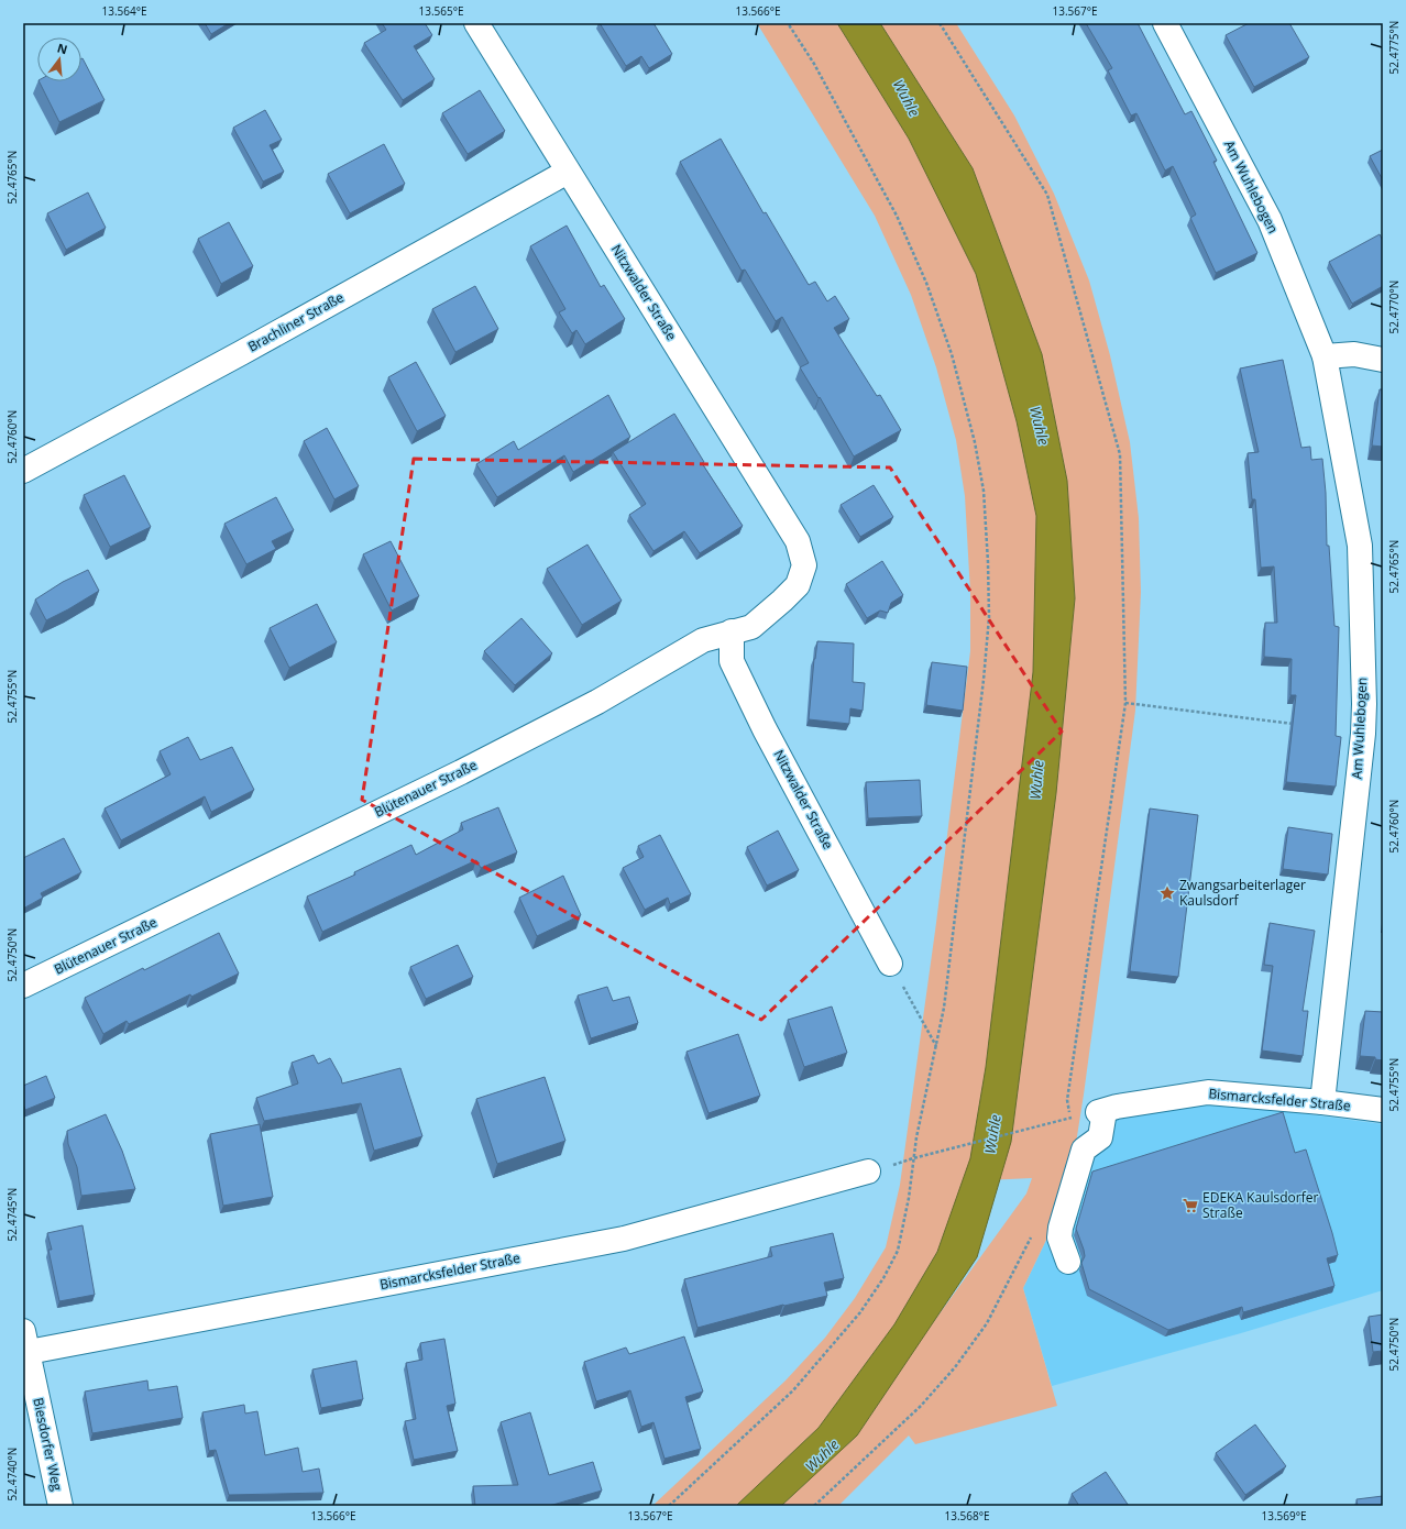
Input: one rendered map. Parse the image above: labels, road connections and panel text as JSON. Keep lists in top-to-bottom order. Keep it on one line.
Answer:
{"streets":{"street":["Am Wuhlebogen","Nitzwalder Straße","Brachliner Straße","Blütenauer Straße","Bismarcksfelder Straße","Biesdorfer Weg"]},"crossings":[["Am Wuhlebogen","Bismarcksfelder Straße"],["Nitzwalder Straße","Brachliner Straße"],["Nitzwalder Straße","Blütenauer Straße"],["Bismarcksfelder Straße","Biesdorfer Weg"]],"water":["Wuhle"],"places":{"place":["Zwangsarbeiterlager Kaulsdorf"],"supermarket":["EDEKA Kaulsdorfer Straße"]},"north":"top","coordinates":["13.564°E","13.565°E","13.566°E","13.567°E","52.4775°N","52.4765°N","52.4770°N","52.4760°N","52.4755°N","52.4750°N","52.4745°N","52.4740°N","13.568°E","13.569°E"]}
